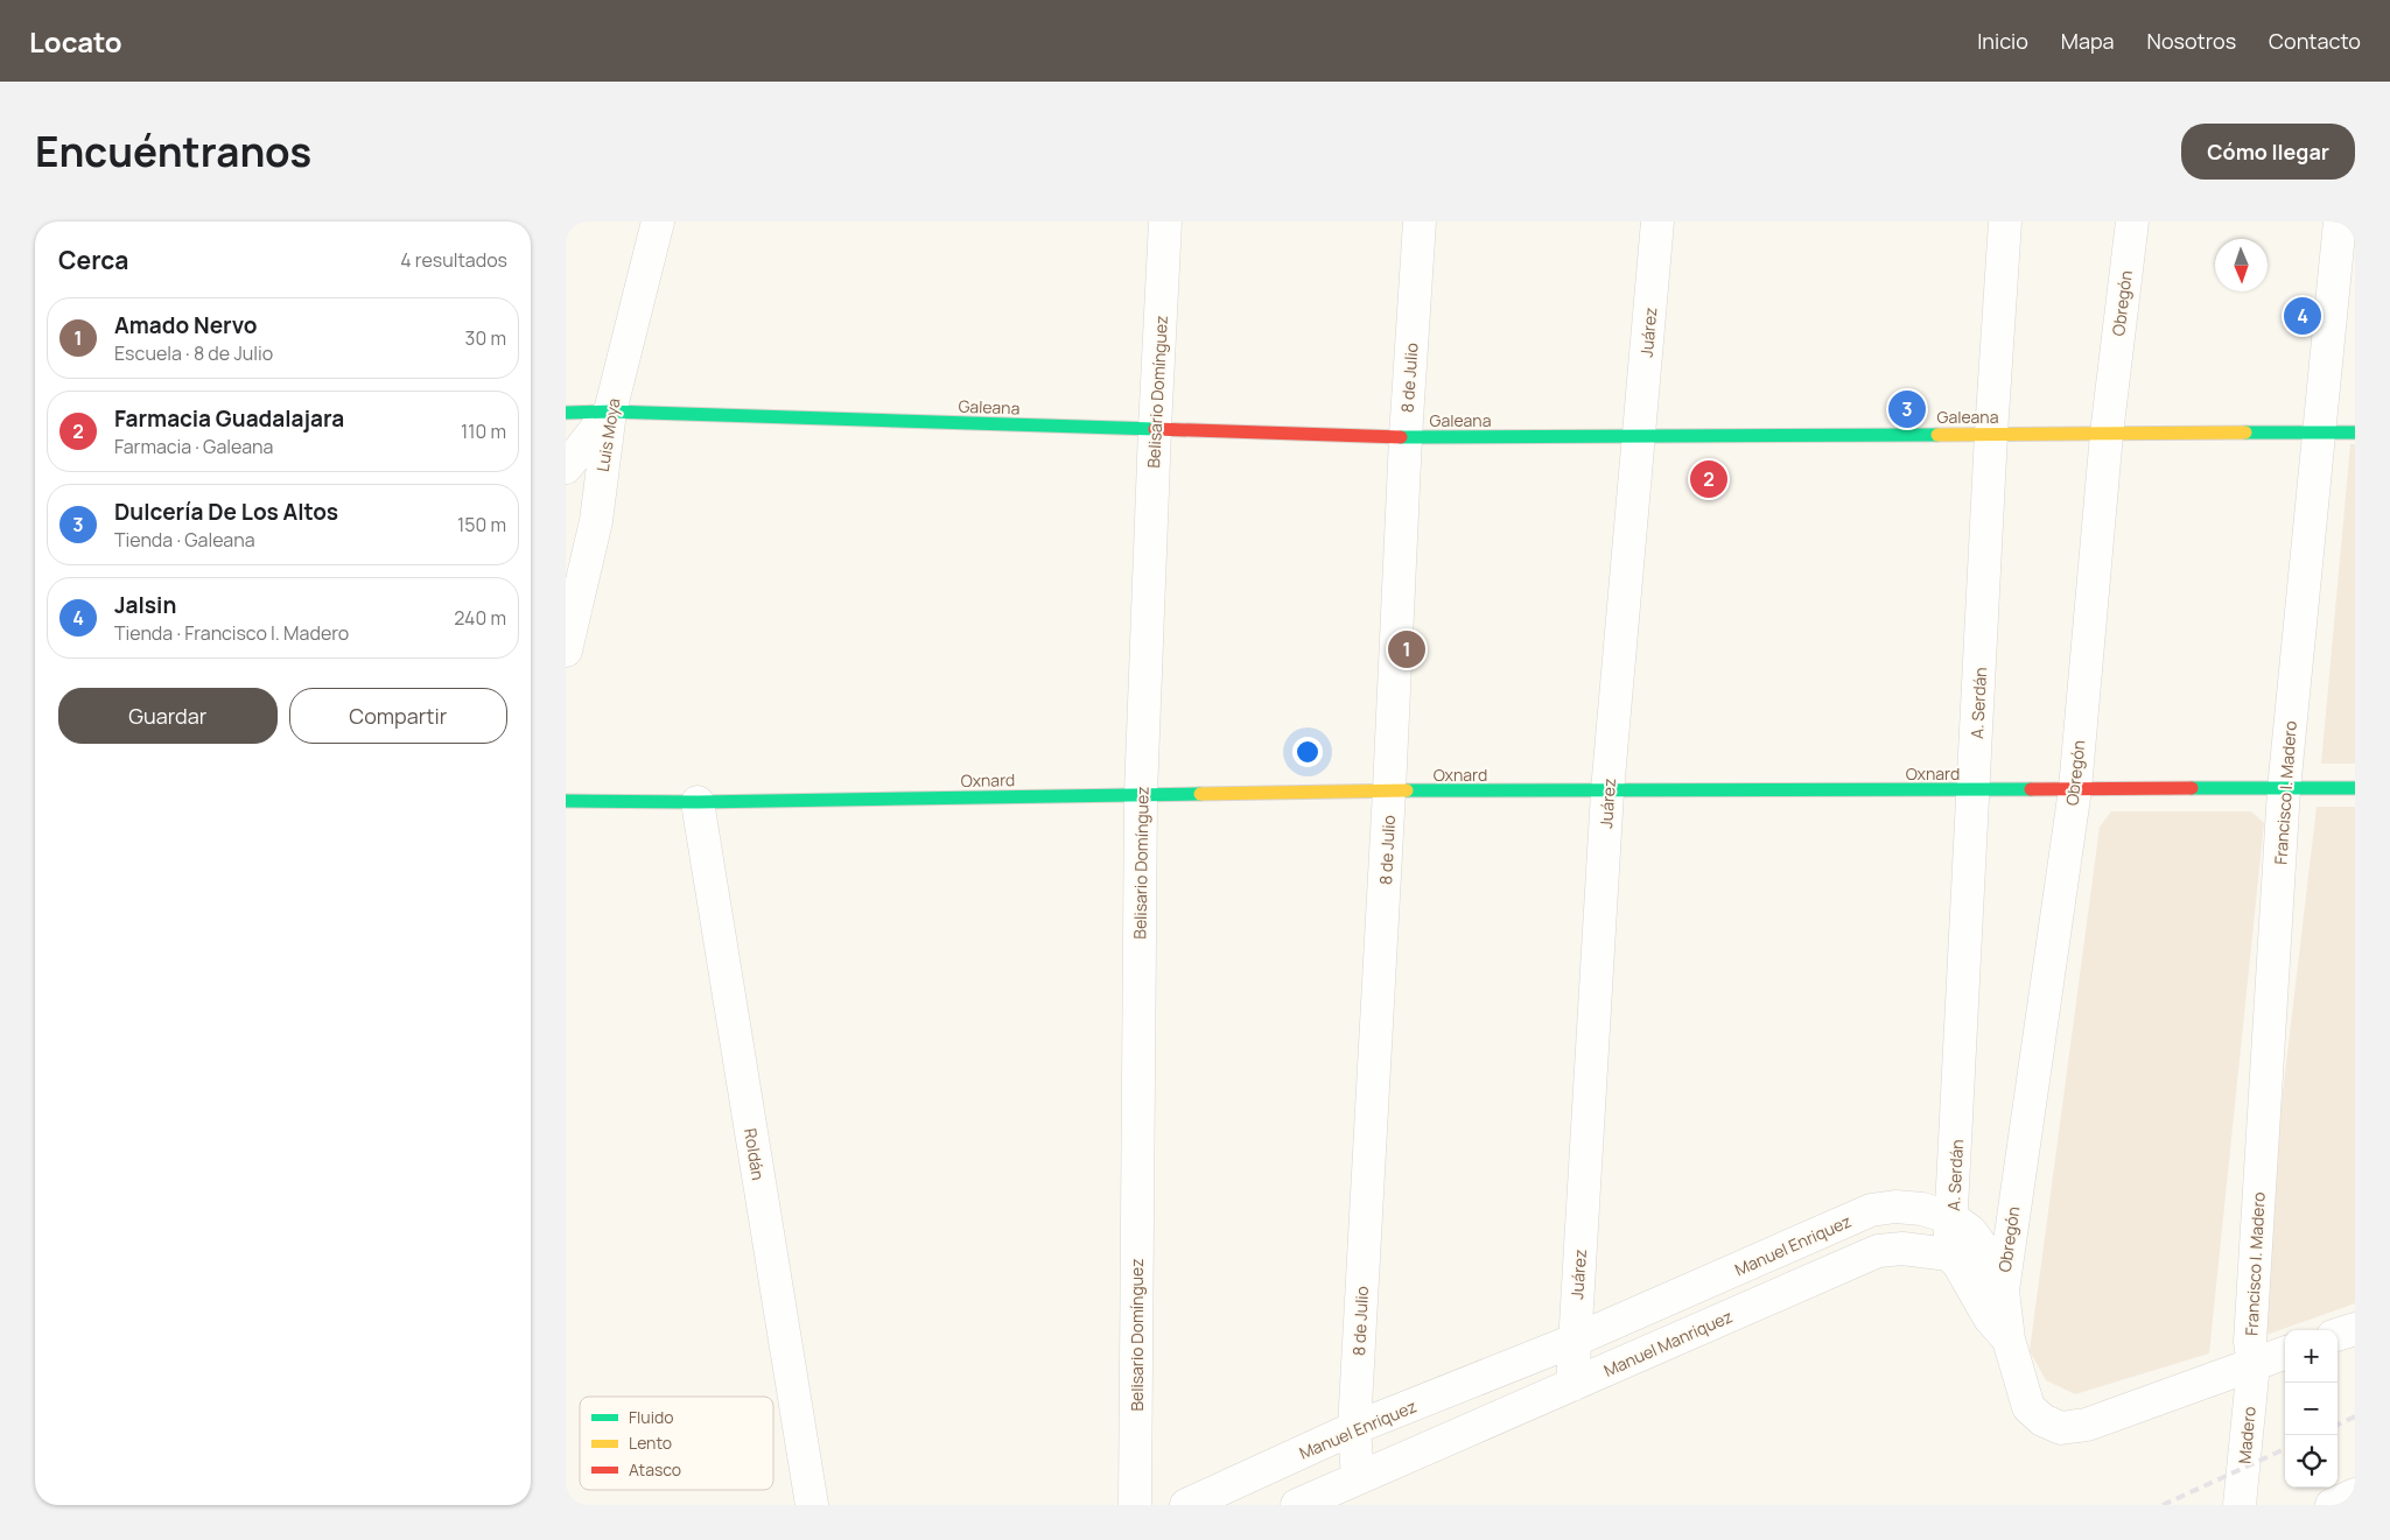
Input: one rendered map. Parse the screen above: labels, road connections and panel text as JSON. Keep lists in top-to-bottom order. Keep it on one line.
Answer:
{"streets":{"street":["Obregón","Juárez","8 de Julio","Belisario Domínguez","Galeana","Luis Moya","A. Serdán","Oxnard","Francisco I. Madero","Roldán","Manuel Enriquez","Manuel Manriquez","Madero"]},"crossings":[["Obregón","Galeana"],["Obregón","Oxnard"],["Obregón","Manuel Enriquez"],["Juárez","Galeana"],["Juárez","Oxnard"],["Juárez","Manuel Enriquez"],["Juárez","Manuel Manriquez"],["8 de Julio","Galeana"],["8 de Julio","Oxnard"],["8 de Julio","Manuel Enriquez"],["8 de Julio","Manuel Manriquez"],["Belisario Domínguez","Galeana"],["Belisario Domínguez","Oxnard"],["Galeana","Luis Moya"],["Galeana","A. Serdán"],["Galeana","Francisco I. Madero"],["A. Serdán","Oxnard"],["A. Serdán","Manuel Enriquez"],["A. Serdán","Manuel Manriquez"],["Oxnard","Francisco I. Madero"],["Oxnard","Roldán"],["Francisco I. Madero","Manuel Enriquez"],["Francisco I. Madero","Madero"],["Manuel Enriquez","Madero"]],"legend":["Fluido","Lento","Atasco"],"north":"bottom","page":{"header":"Locato","nav":["Inicio","Mapa","Nosotros","Contacto"],"title":"Encuéntranos","buttons":["Cómo llegar",["Guardar","Compartir"]],"heading":["Cerca","4 resultados"],"pins":["4","3","2","1"],"list":[{"mark":"1","name":"Amado Nervo","note":"Escuela · 8 de Julio","value":"30 m"},{"mark":"2","name":"Farmacia Guadalajara","note":"Farmacia · Galeana","value":"110 m"},{"mark":"3","name":"Dulcería De Los Altos","note":"Tienda · Galeana","value":"150 m"},{"mark":"4","name":"Jalsin","note":"Tienda · Francisco I. Madero","value":"240 m"}],"map_buttons":["+","−"]}}
